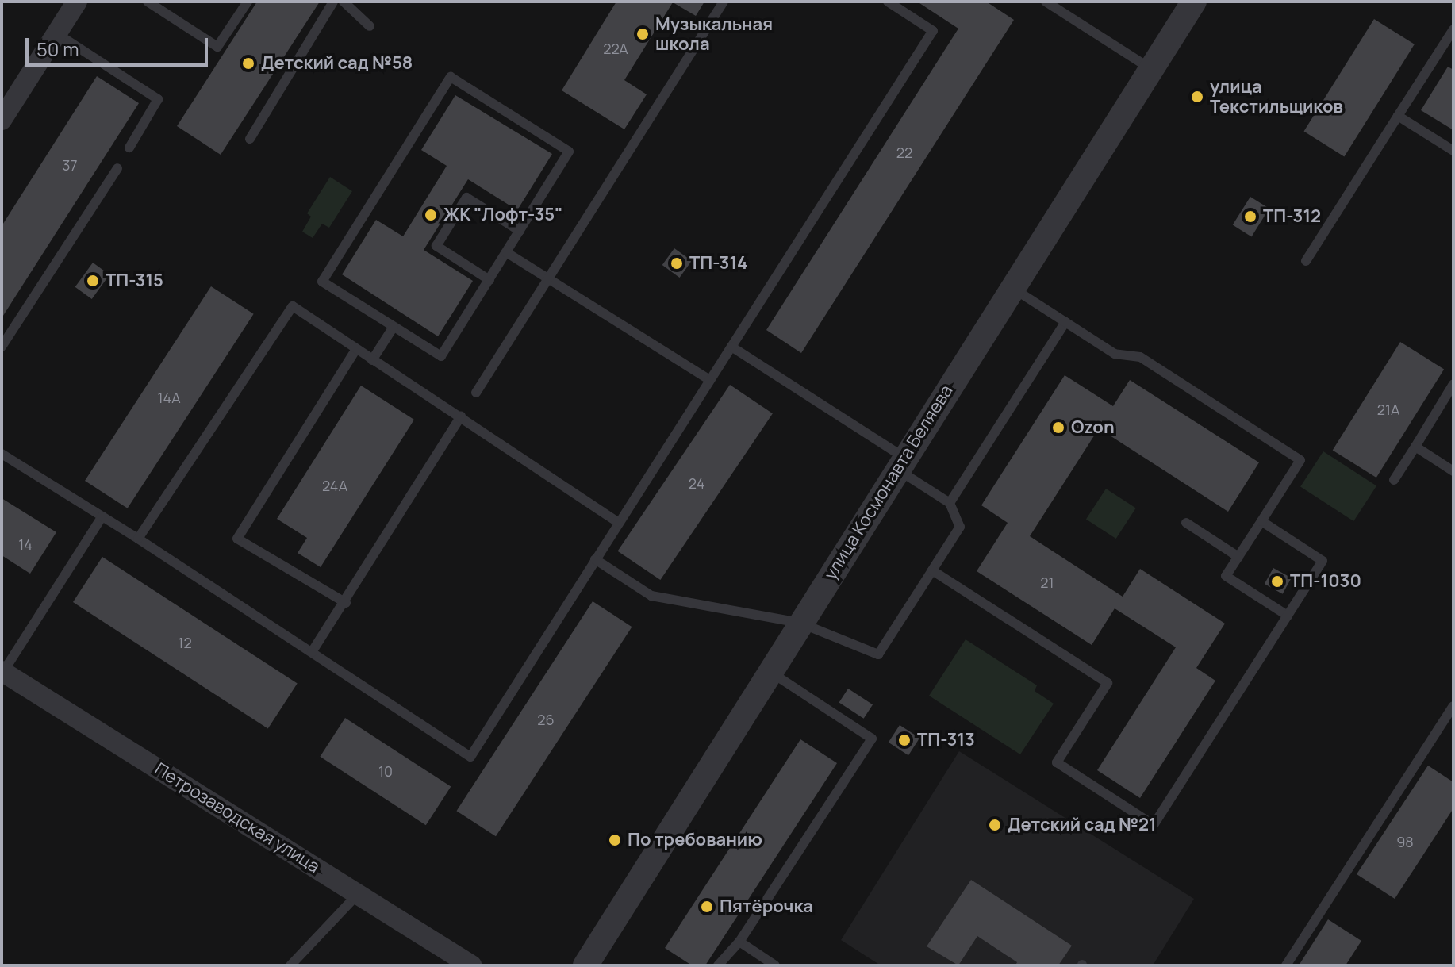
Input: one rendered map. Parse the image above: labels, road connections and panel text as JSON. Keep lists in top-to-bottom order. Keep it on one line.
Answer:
{"streets":{"street":["улица Космонавта Беляева","Петрозаводская улица"]},"places":["Музыкальная школа","Детский сад №58","улица Текстильщиков","ЖК \"Лофт-35\"","ТП-312","ТП-314","ТП-315","Ozon","ТП-1030","ТП-313","Детский сад №21","По требованию","Пятёрочка"],"house_numbers":["22А","22","37","14А","21А","24","24А","14","21","12","26","10","98"],"scale_bar":"50 m"}
